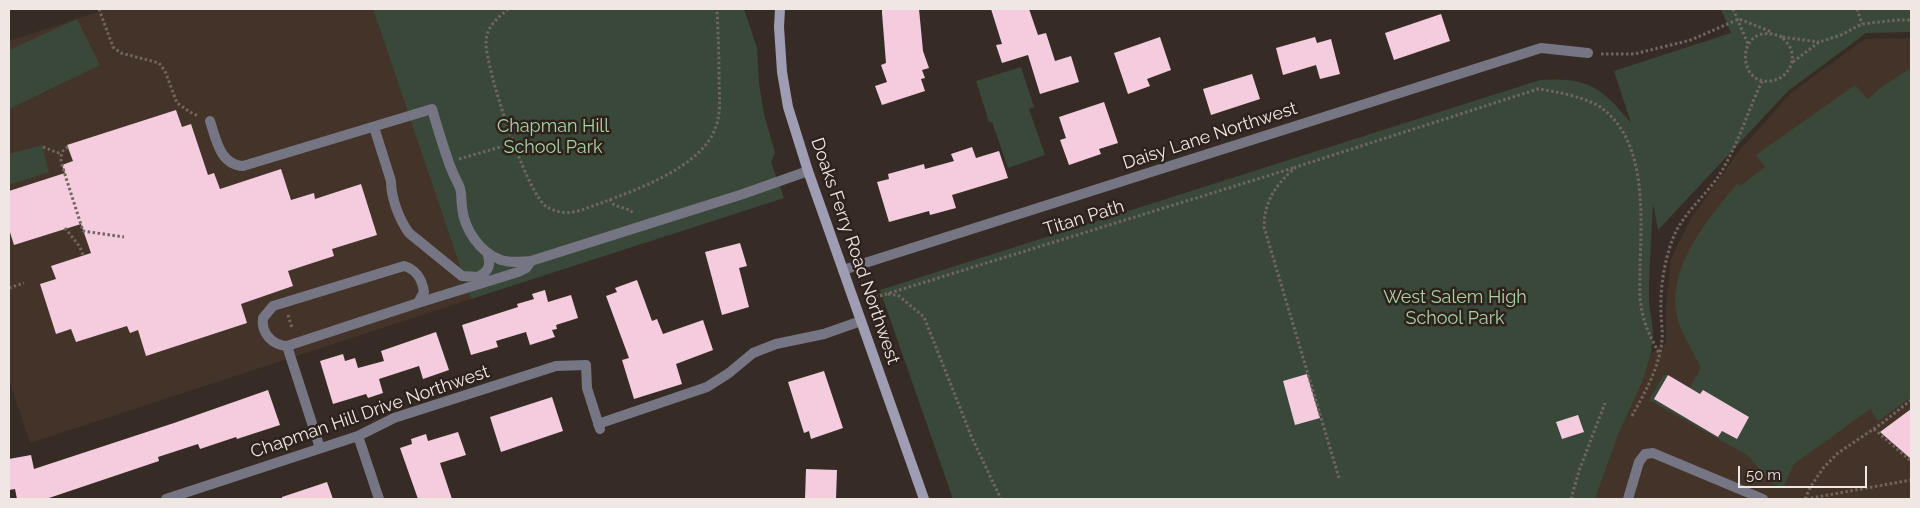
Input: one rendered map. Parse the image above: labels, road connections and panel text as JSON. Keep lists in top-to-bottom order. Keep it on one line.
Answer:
{"streets":{"main road":["Doaks Ferry Road Northwest"],"street":["Daisy Lane Northwest","Chapman Hill Drive Northwest"],"path":["Titan Path"]},"crossings":[["Daisy Lane Northwest","Doaks Ferry Road Northwest"],["Titan Path","Doaks Ferry Road Northwest"],["Doaks Ferry Road Northwest","Chapman Hill Drive Northwest"]],"parks":["Chapman Hill School Park","West Salem High School Park"],"scale_bar":"50 m"}
